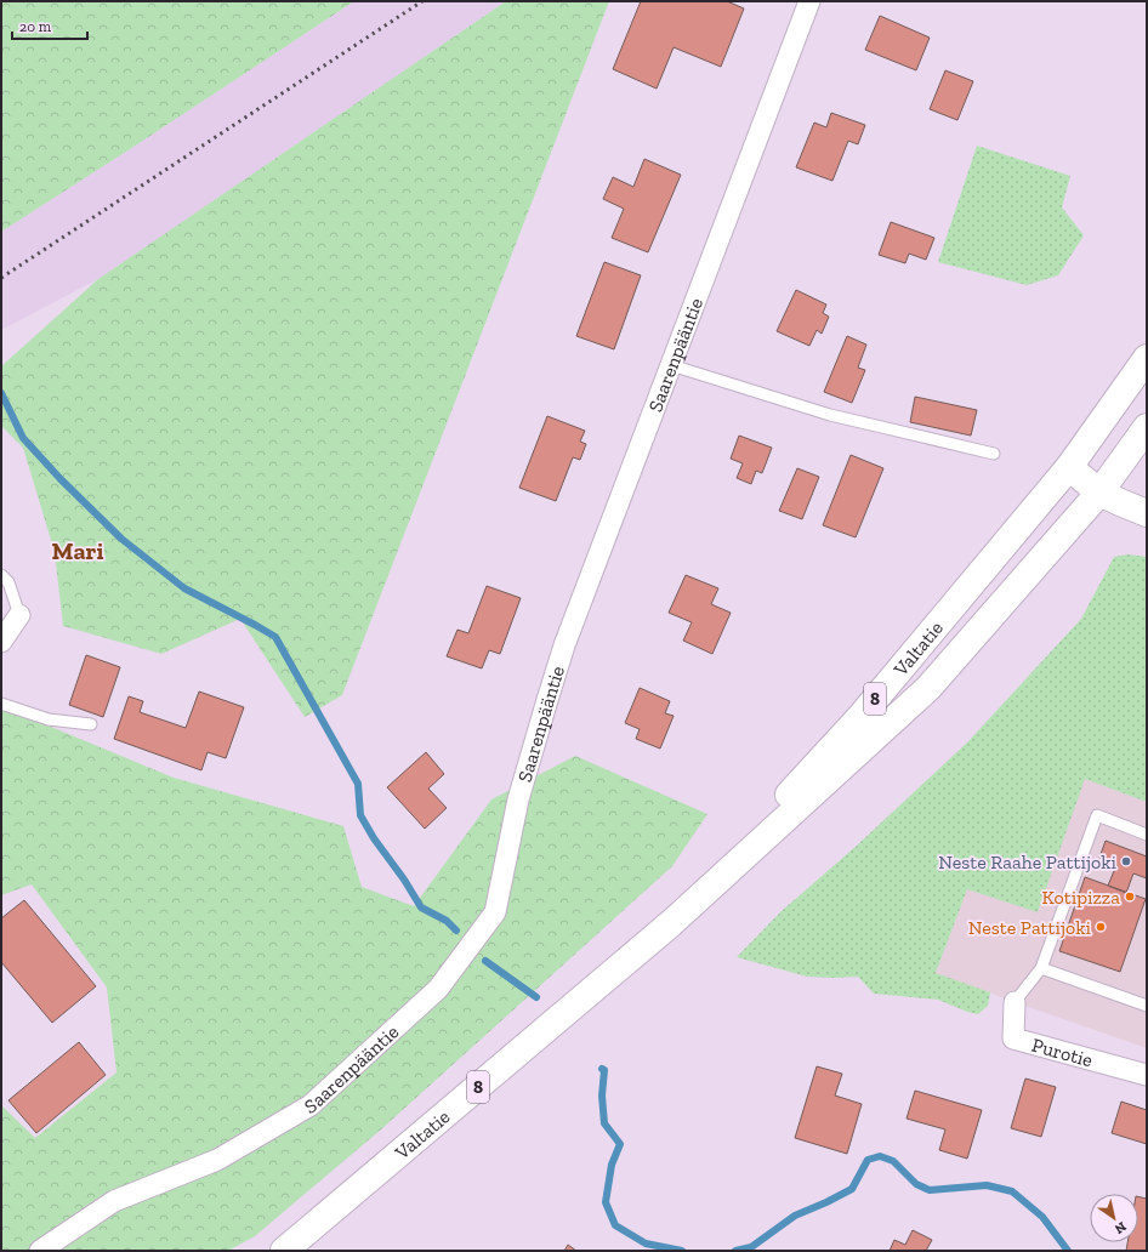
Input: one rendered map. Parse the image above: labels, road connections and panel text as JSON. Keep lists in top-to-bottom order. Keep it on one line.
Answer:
{"streets":{"main road":["Valtatie","8"],"street":["Saarenpääntie","Purotie"]},"districts":["Mari"],"places":["Neste Raahe Pattijoki","Kotipizza","Neste Pattijoki"],"scale_bar":"20 m","north":"bottom right"}
